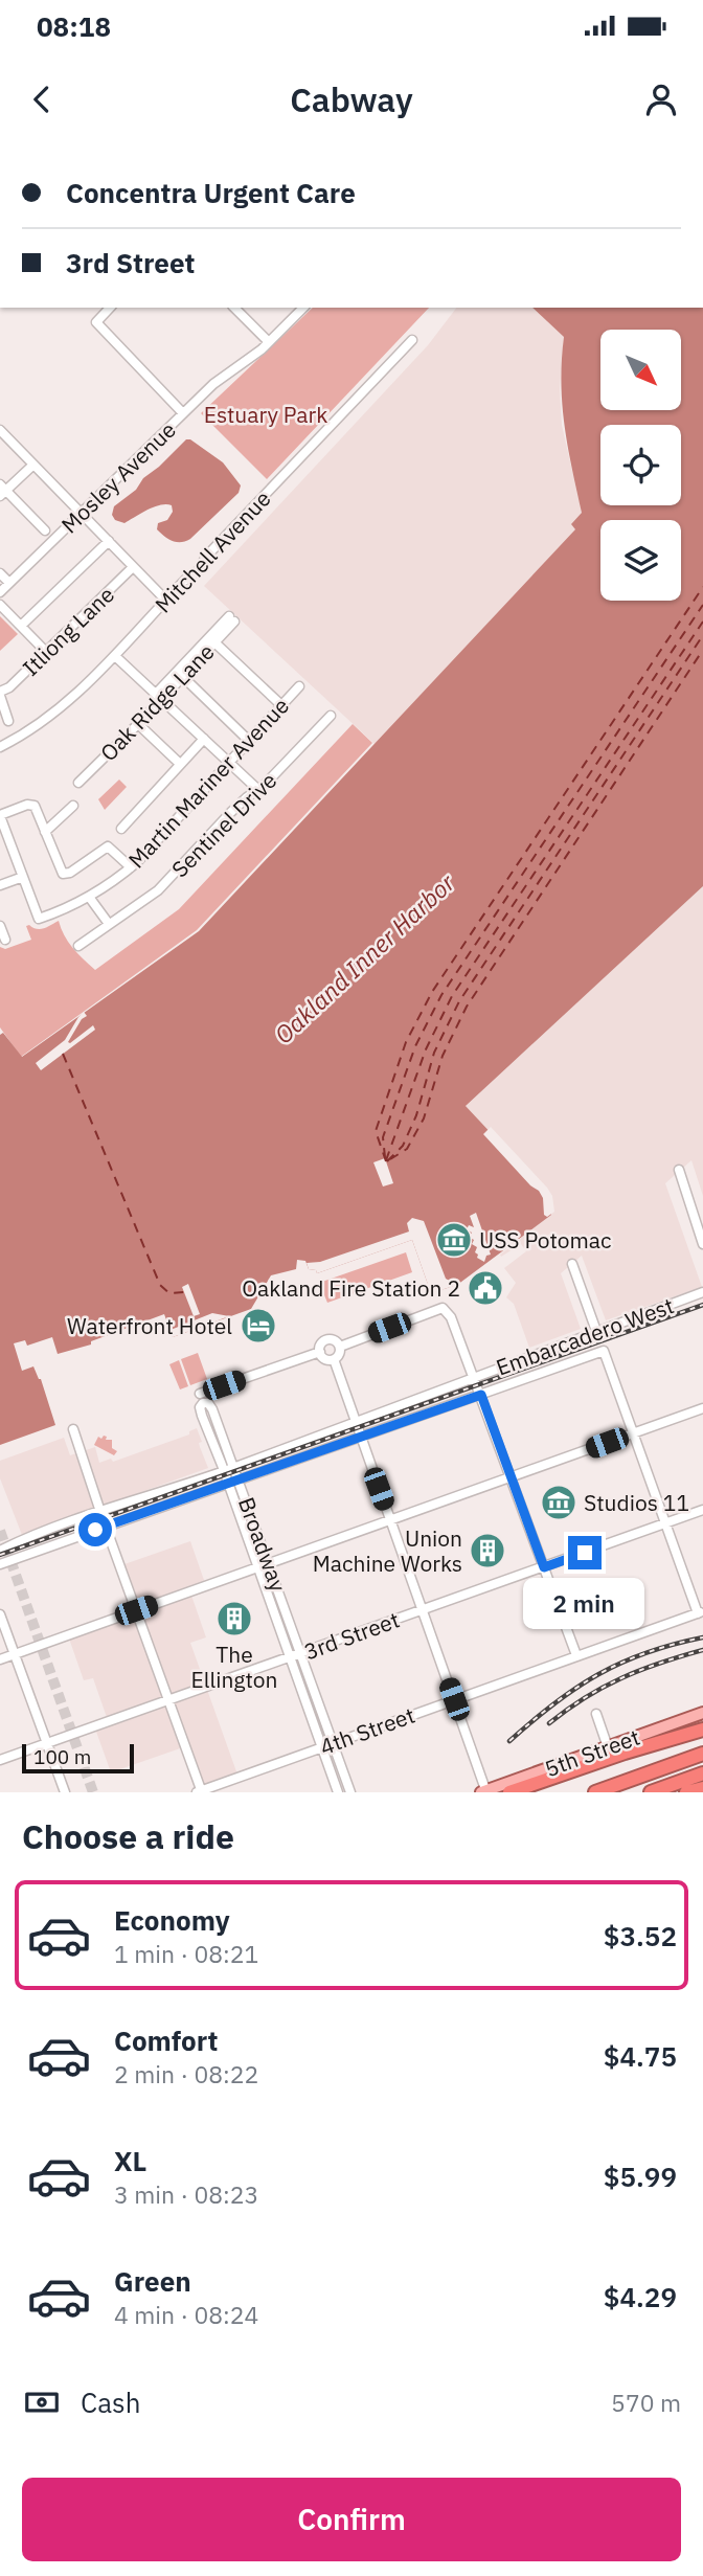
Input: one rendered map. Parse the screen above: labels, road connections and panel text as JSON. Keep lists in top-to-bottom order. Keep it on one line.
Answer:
{"streets":{"main road":["5th Street"],"street":["Mosley Avenue","Mitchell Avenue","Itliong Lane","Oak Ridge Lane","Martin Mariner Avenue","Sentinel Drive","Embarcadero West","Broadway","3rd Street","4th Street"]},"crossings":[["Embarcadero West","Broadway"],["Broadway","3rd Street"],["Broadway","4th Street"]],"water":["Oakland Inner Harbor"],"parks":["Estuary Park"],"places":{"museum":["USS Potomac","Studios 11"],"public building":["Oakland Fire Station 2"],"hotel":["Waterfront Hotel"],"building":["Union Machine Works","The Ellington"]},"scale_bar":"100 m","north":"bottom right","page":{"status":"08:18","header":"Cabway","banner":["Concentra Urgent Care","3rd Street"],"bubble":"2 min","scale":"100 m","heading":"Choose a ride","list":[{"name":"Economy","note":"1 min · 08:21","value":"$3.52"},{"name":"Comfort","note":"2 min · 08:22","value":"$4.75"},{"name":"XL","note":"3 min · 08:23","value":"$5.99"},{"name":"Green","note":"4 min · 08:24","value":"$4.29"}],"pay":["Cash","570 m"],"buttons":"Confirm"}}
